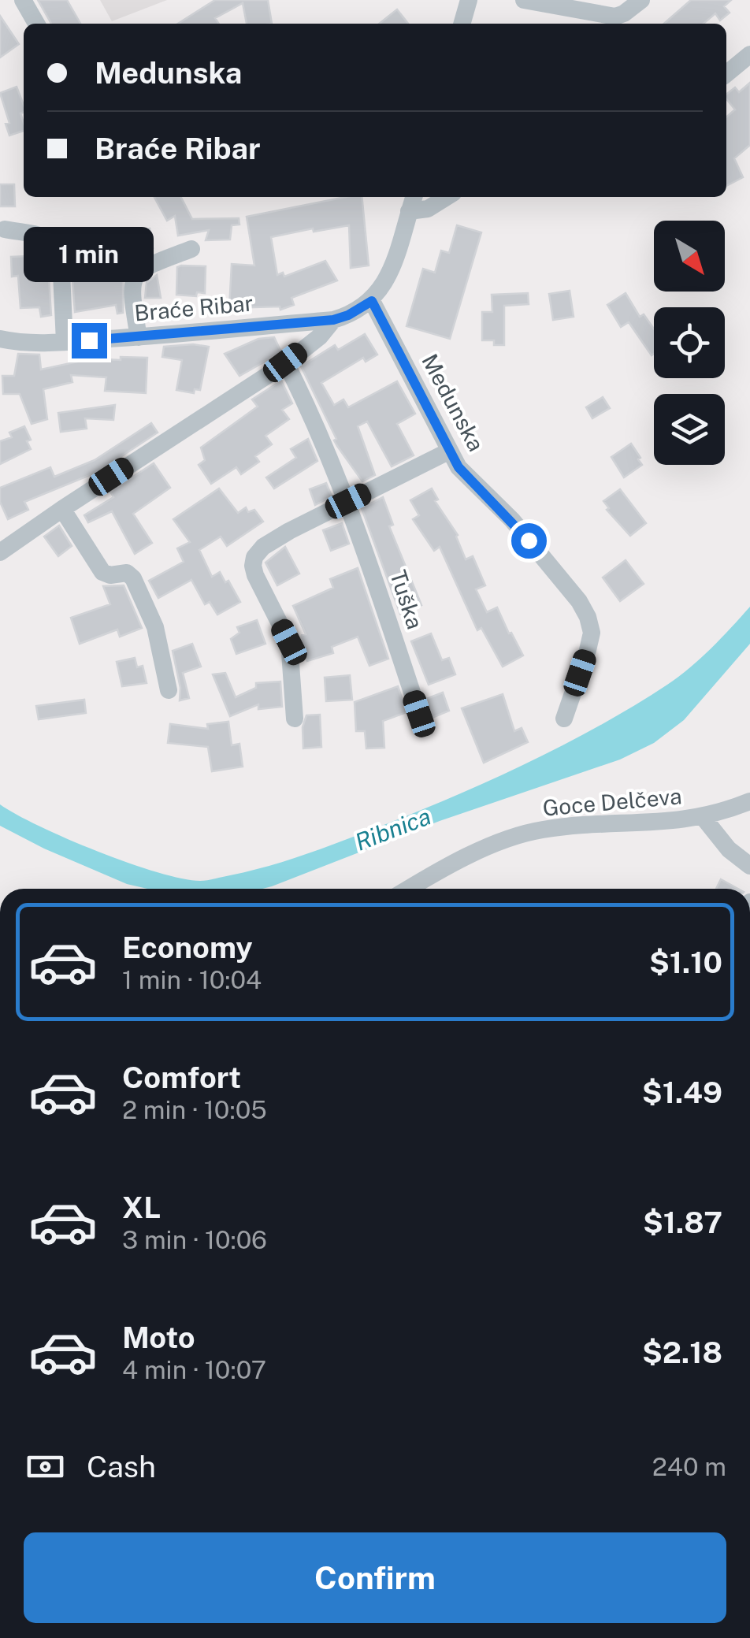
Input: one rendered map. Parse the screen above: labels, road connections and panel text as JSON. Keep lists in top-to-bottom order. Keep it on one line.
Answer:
{"streets":{"street":["Braće Ribar","Medunska","Tuška","Goce Delčeva"]},"crossings":[["Braće Ribar","Medunska"]],"water":["Ribnica"],"north":"bottom right","page":{"banner":["Medunska","Braće Ribar"],"bubble":"1 min","list":[{"name":"Economy","note":"1 min · 10:04","value":"$1.10"},{"name":"Comfort","note":"2 min · 10:05","value":"$1.49"},{"name":"XL","note":"3 min · 10:06","value":"$1.87"},{"name":"Moto","note":"4 min · 10:07","value":"$2.18"}],"pay":["Cash","240 m"],"buttons":"Confirm"}}
